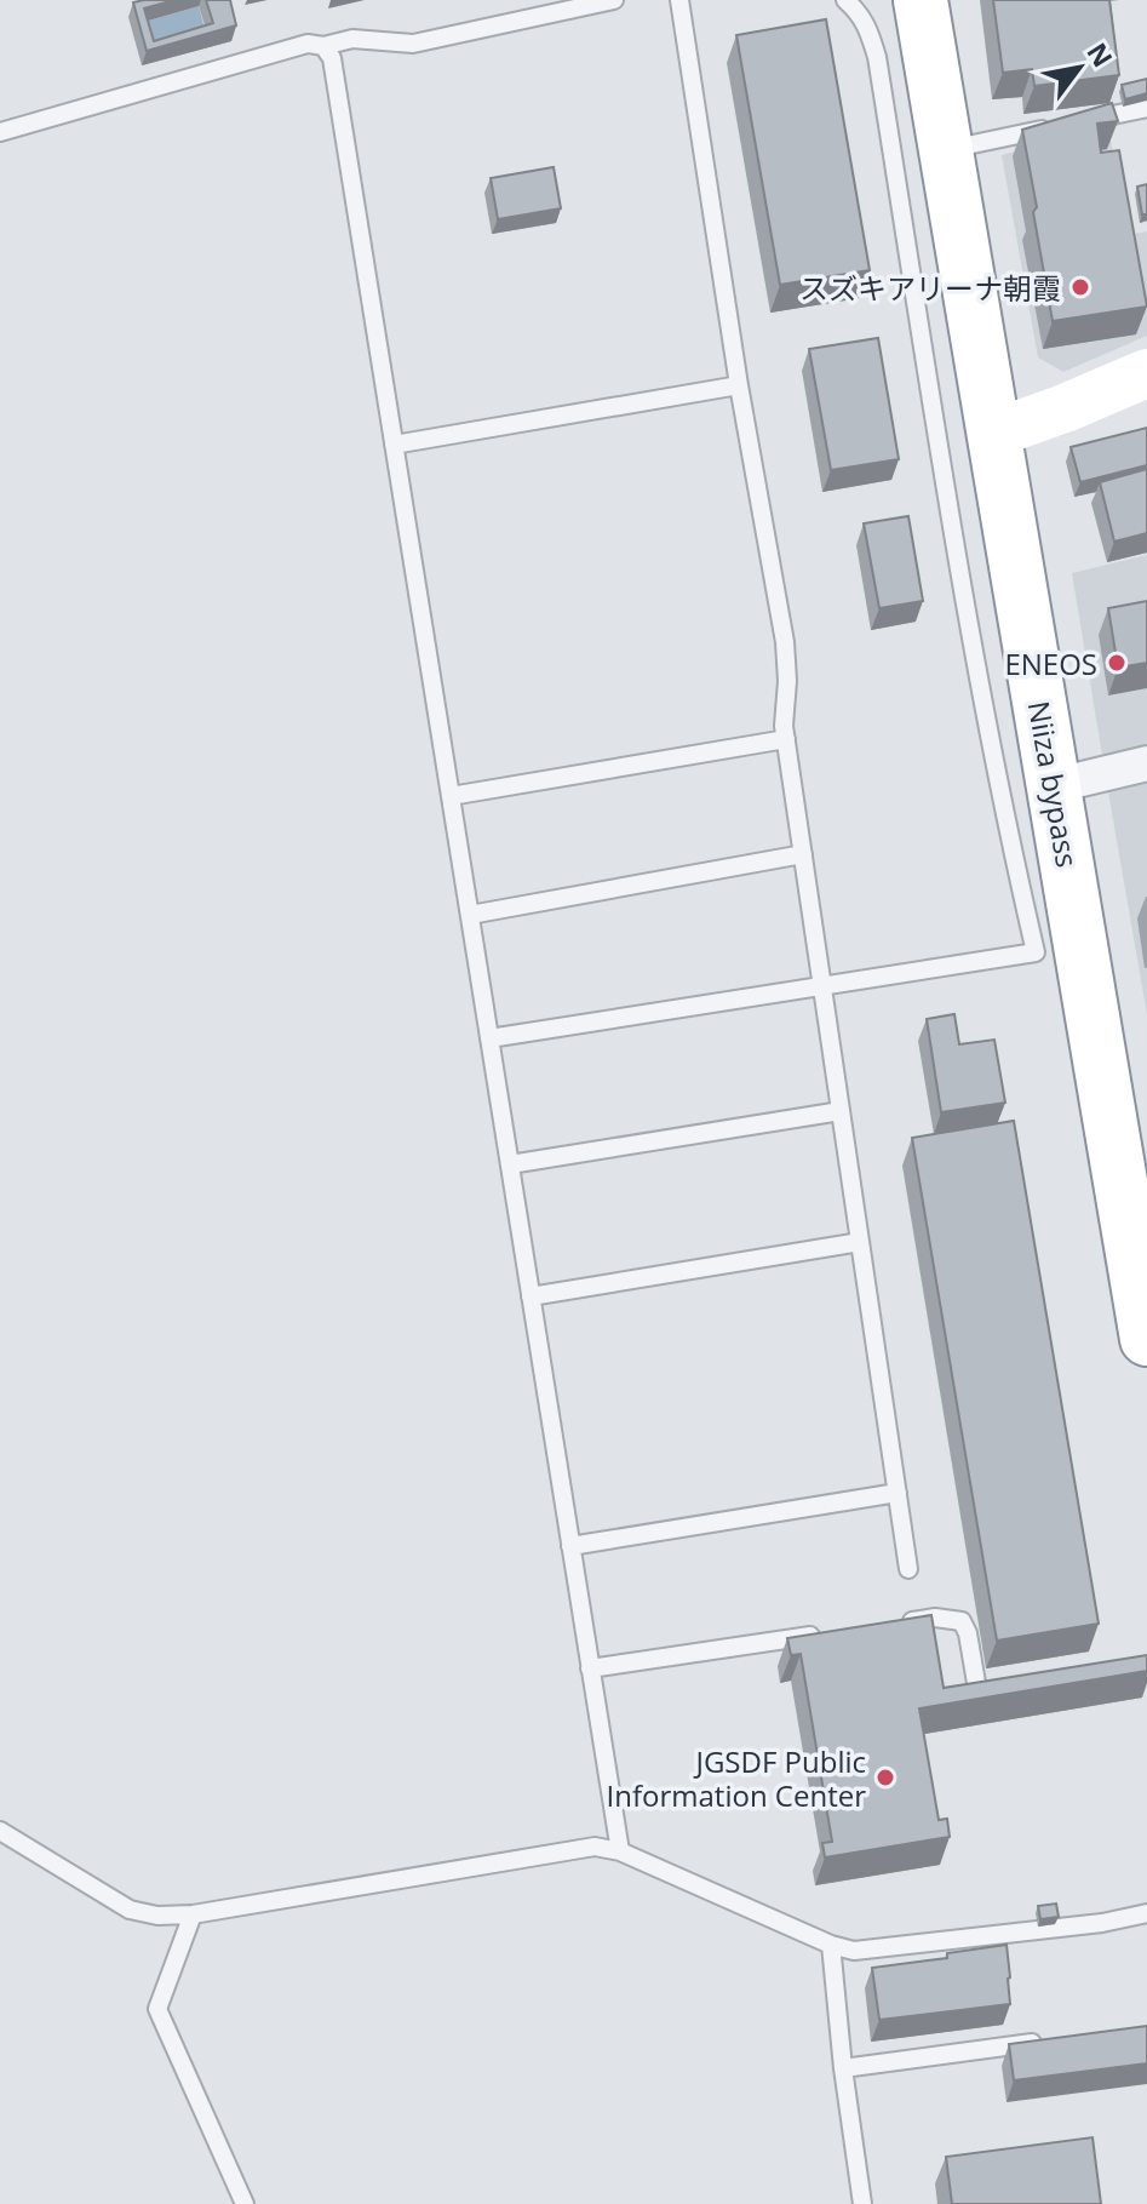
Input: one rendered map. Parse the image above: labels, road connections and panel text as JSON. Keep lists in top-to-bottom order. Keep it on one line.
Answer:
{"streets":{"highway":["Niiza bypass"]},"places":["スズキアリーナ朝霞","ENEOS","JGSDF Public Information Center"],"north":"top right"}
